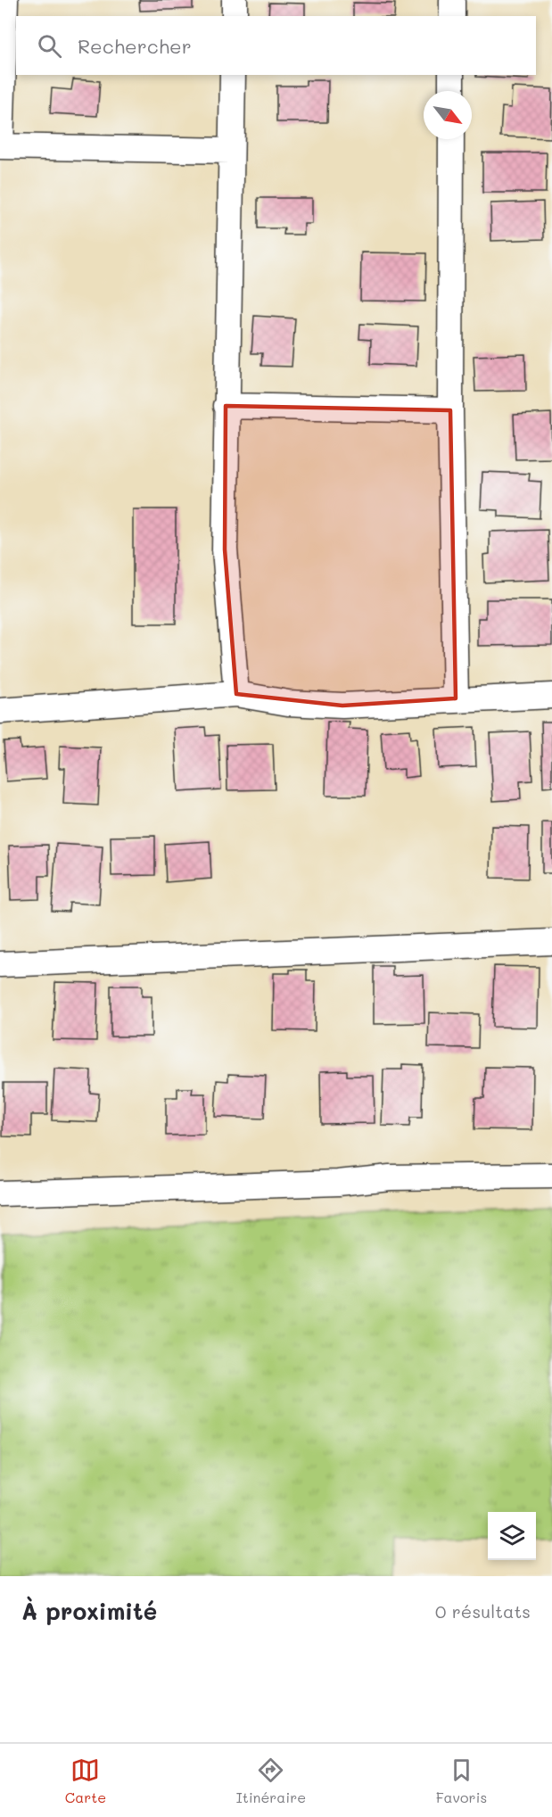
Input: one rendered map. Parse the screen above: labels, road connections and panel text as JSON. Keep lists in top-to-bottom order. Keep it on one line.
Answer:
{"north":"bottom right","page":{"search":"Rechercher","heading":["À proximité","0 résultats"],"nav":["Carte","Itinéraire","Favoris"]}}
